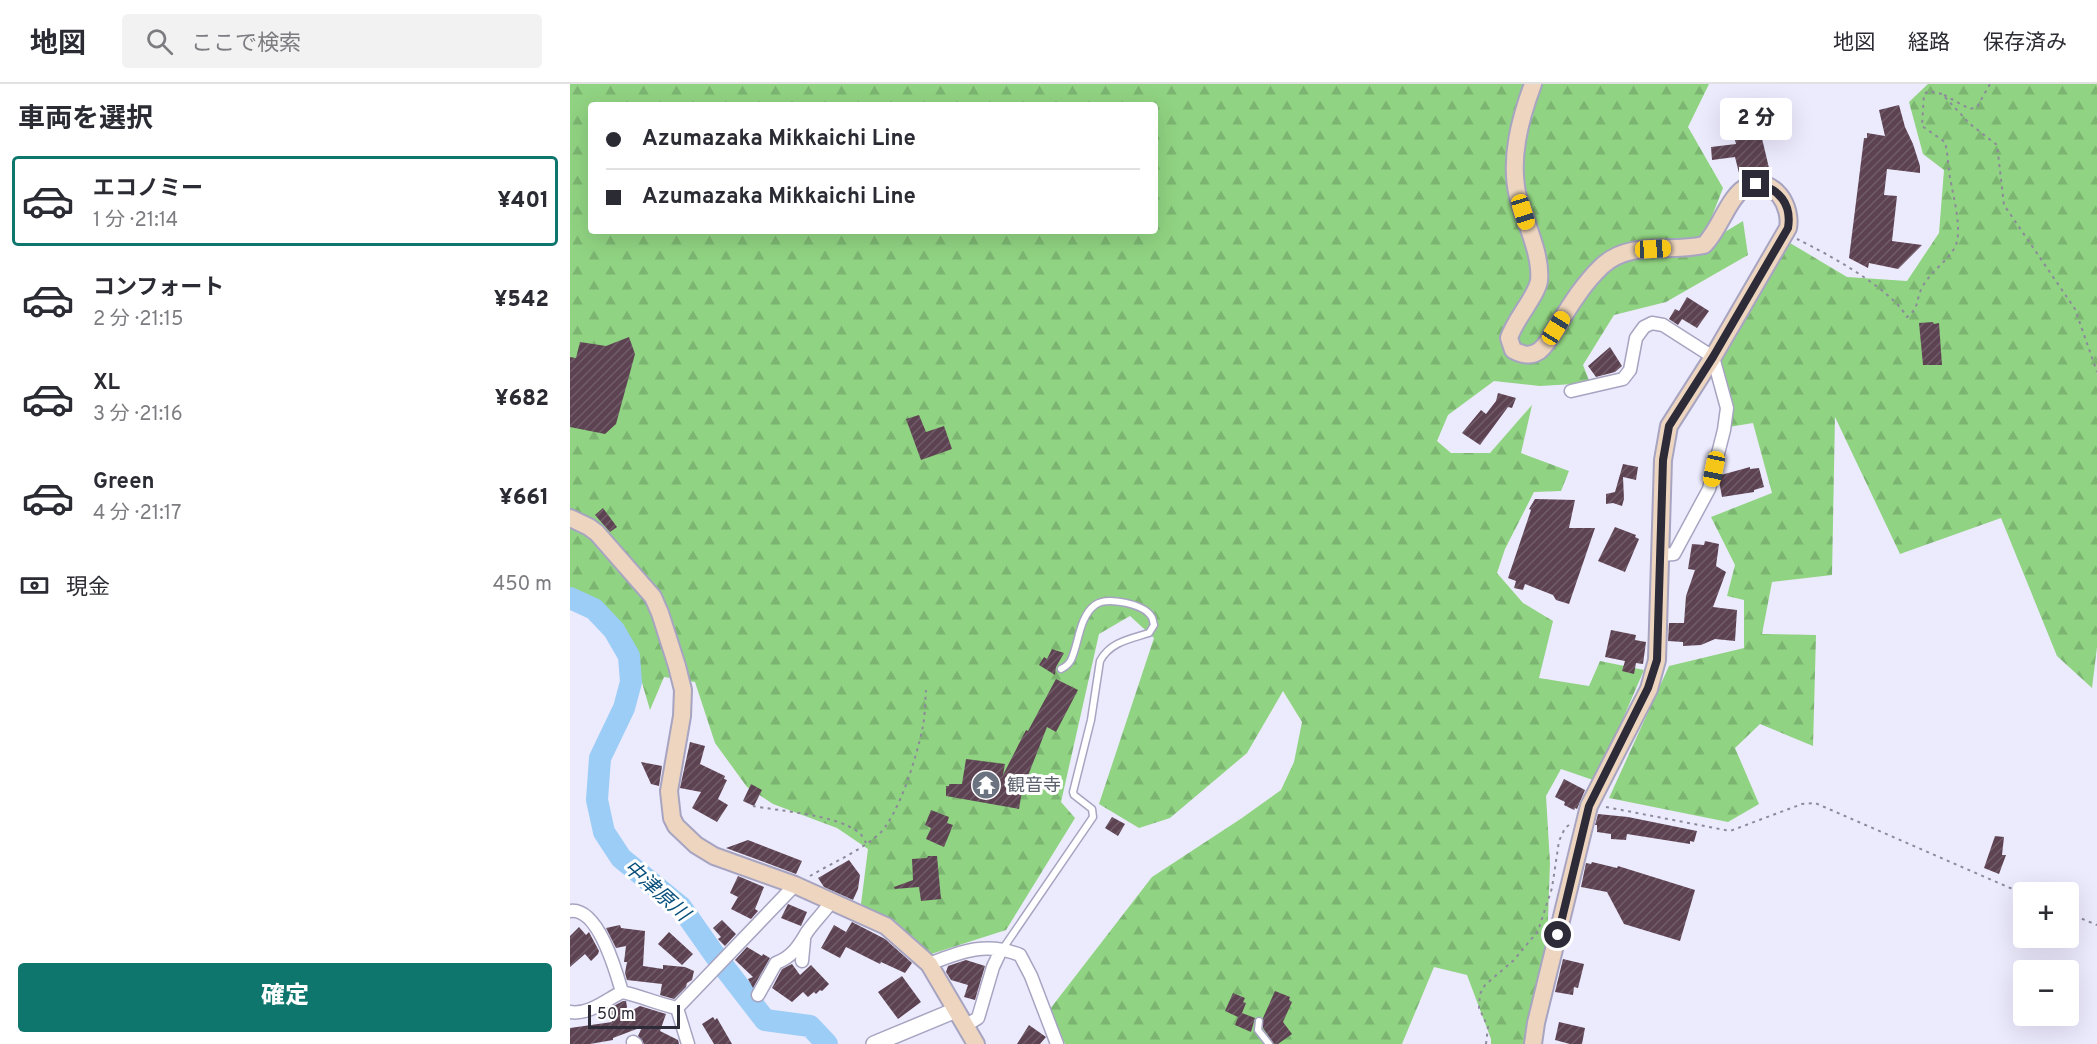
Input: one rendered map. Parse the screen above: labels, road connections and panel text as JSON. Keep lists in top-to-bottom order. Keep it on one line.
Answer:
{"water":["中津原川"],"places":{"temple":["観音寺"]},"scale_bar":"50 m","page":{"header":"地図","search":"ここで検索","nav":["地図","経路","保存済み"],"heading":"車両を選択","bubble":"2 分","banner":["Azumazaka Mikkaichi Line","Azumazaka Mikkaichi Line"],"list":[{"name":"エコノミー","note":"1 分 · 21:14","value":"¥401"},{"name":"コンフォート","note":"2 分 · 21:15","value":"¥542"},{"name":"XL","note":"3 分 · 21:16","value":"¥682"},{"name":"Green","note":"4 分 · 21:17","value":"¥661"}],"pay":["現金","450 m"],"map_buttons":["+","−"],"buttons":"確定","scale":"50 m"}}
